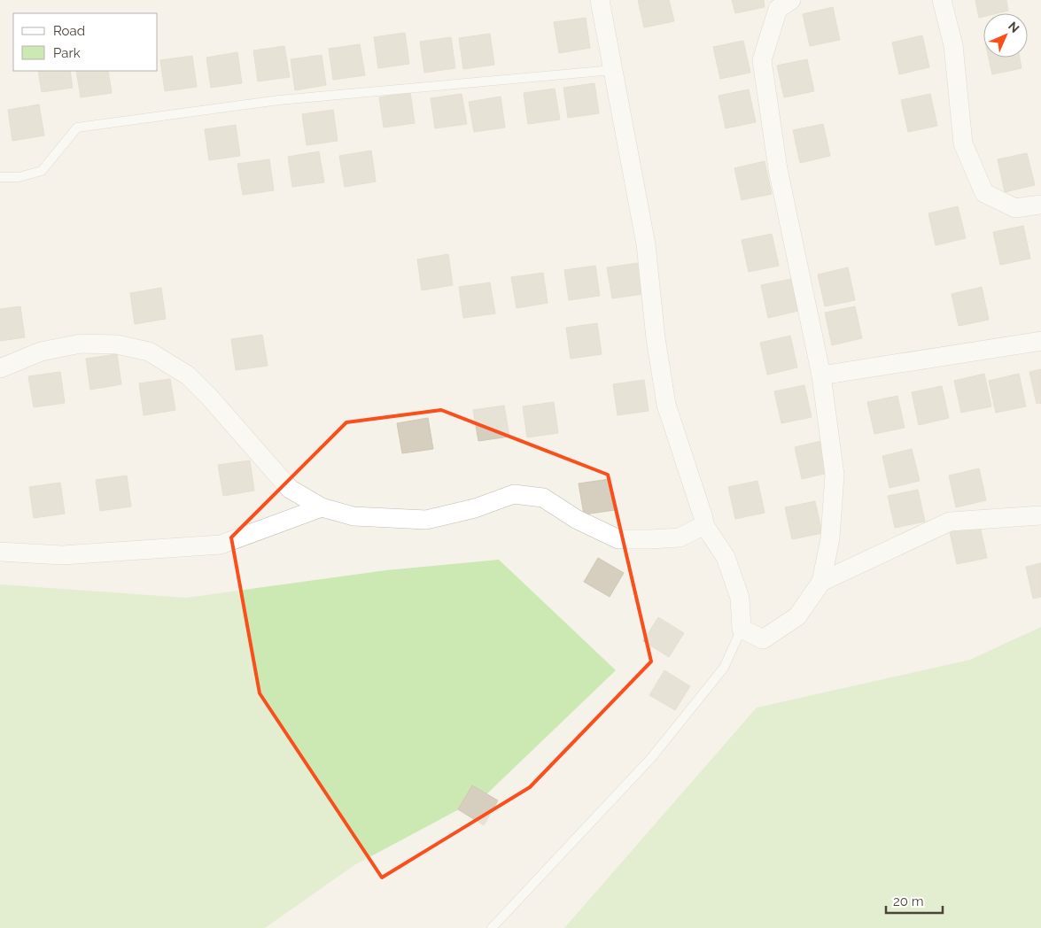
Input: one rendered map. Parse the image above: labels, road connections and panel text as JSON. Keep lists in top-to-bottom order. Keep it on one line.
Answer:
{"legend":["Road","Park"],"scale_bar":"20 m","north":"top right"}
